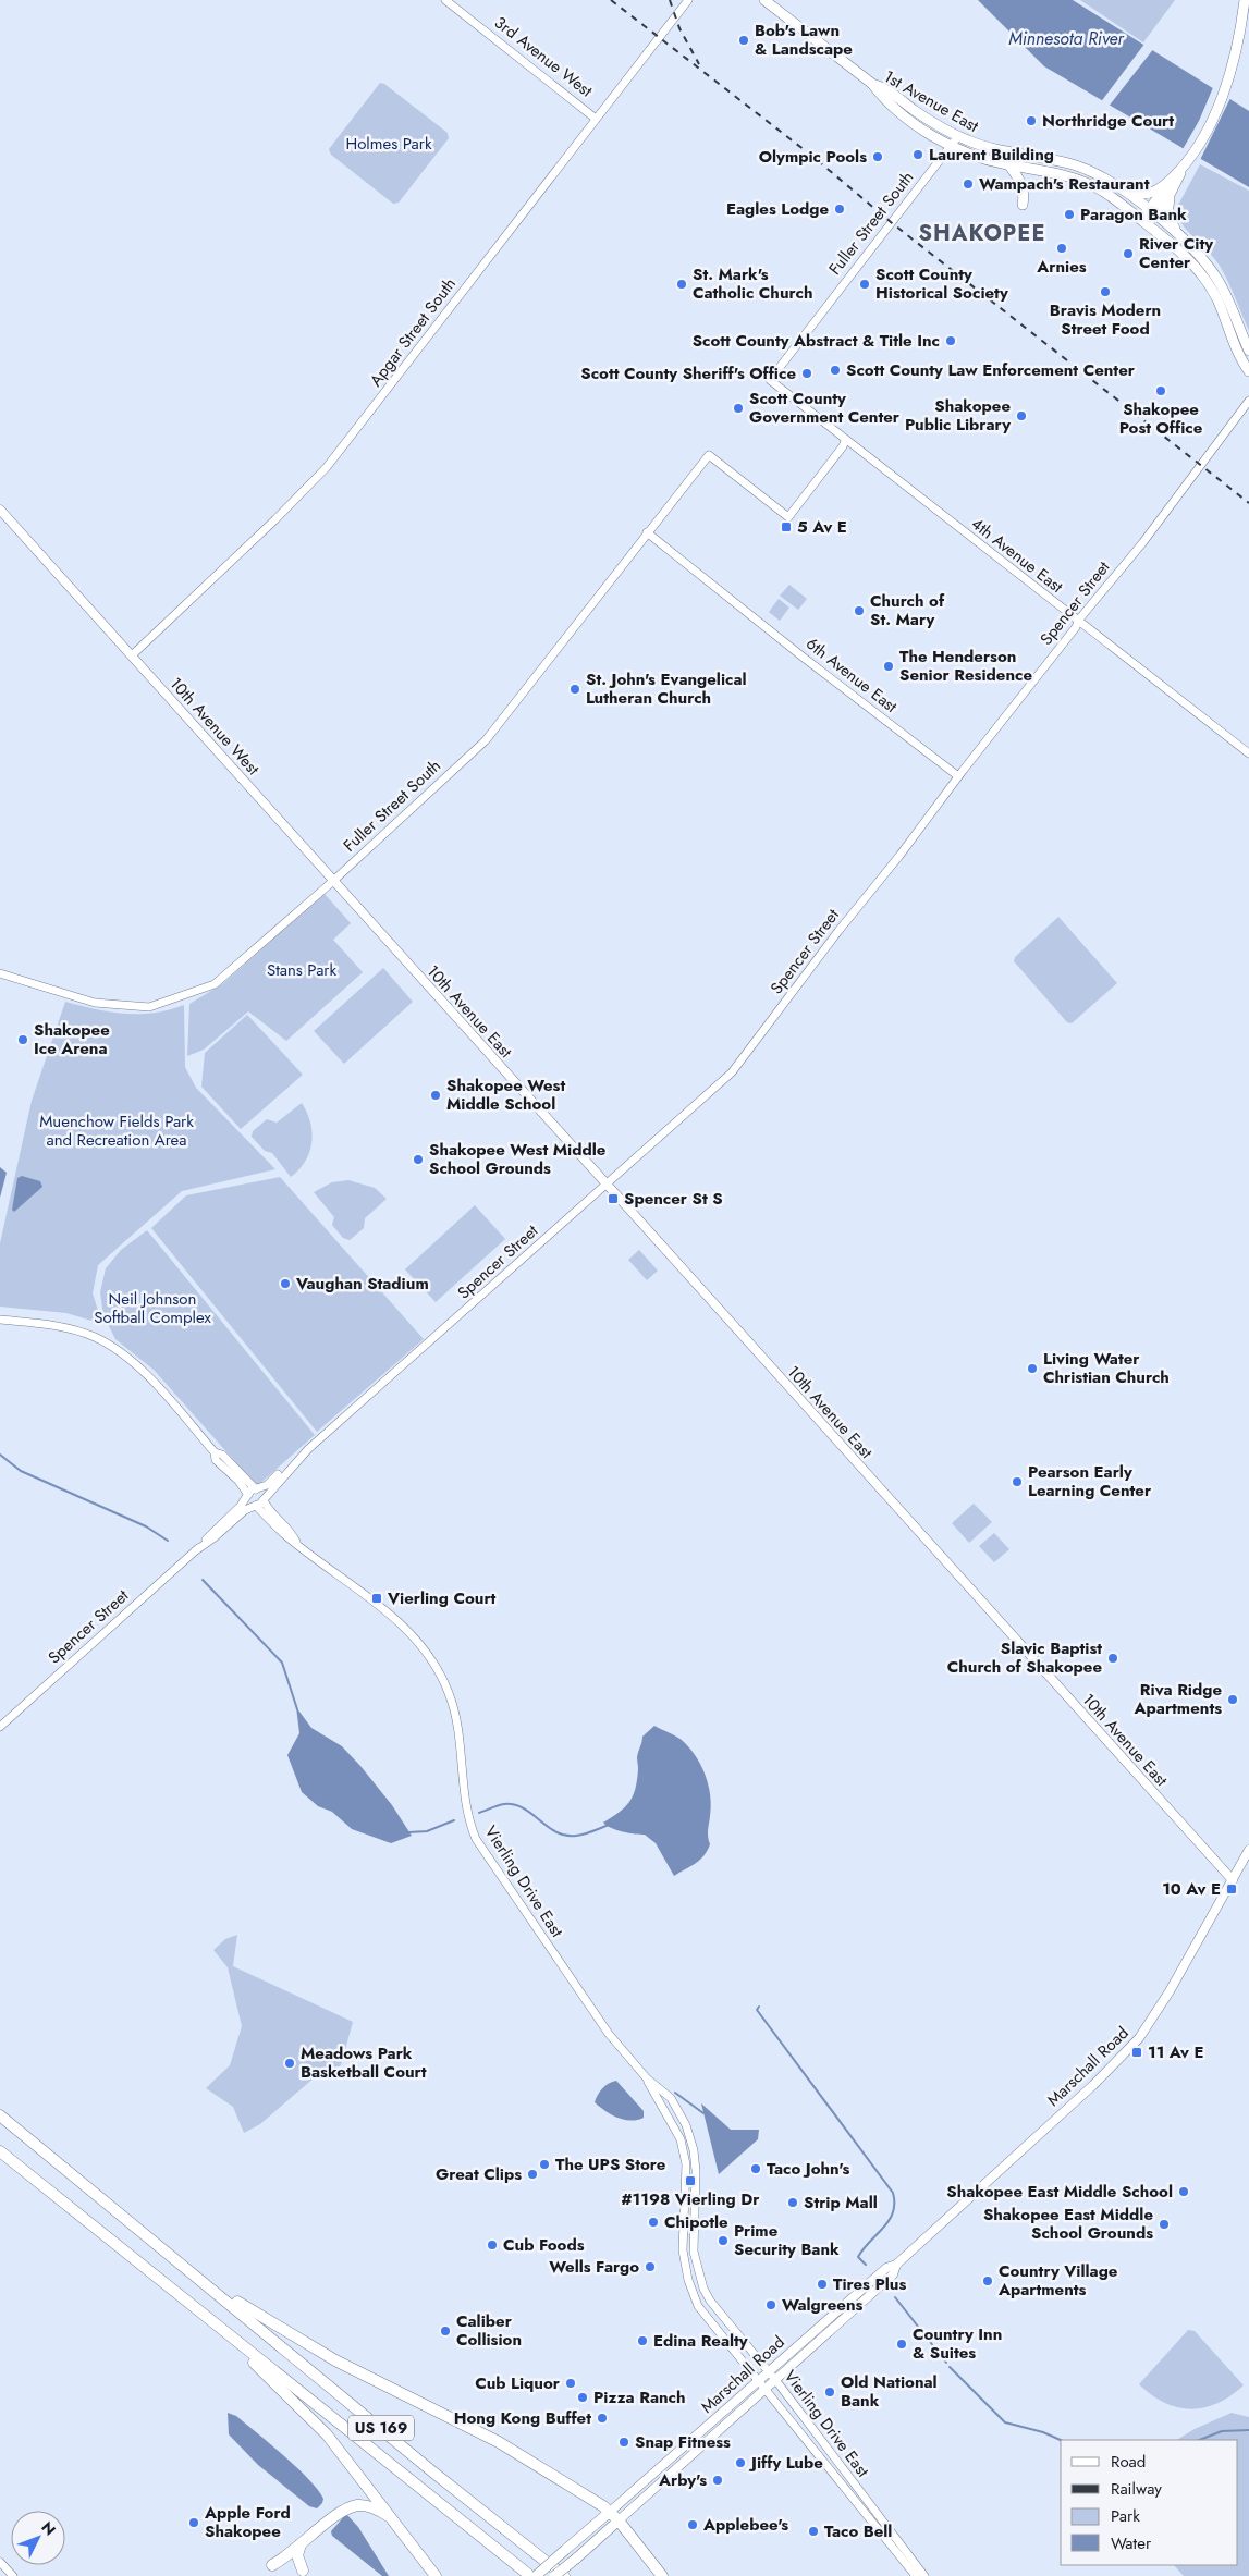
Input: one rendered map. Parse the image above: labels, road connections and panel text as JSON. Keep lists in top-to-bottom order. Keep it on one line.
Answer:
{"streets":{"highway":["US 169"],"main road":["1st Avenue East","10th Avenue West","10th Avenue East","Marschall Road"],"street":["3rd Avenue West","Fuller Street South","Apgar Street South","4th Avenue East","Spencer Street","6th Avenue East","Vierling Drive East"]},"crossings":[["3rd Avenue West","Apgar Street South"],["1st Avenue East","Fuller Street South"],["Fuller Street South","4th Avenue East"],["Fuller Street South","6th Avenue East"],["Fuller Street South","10th Avenue West"],["Apgar Street South","10th Avenue West"],["4th Avenue East","Spencer Street"],["Spencer Street","6th Avenue East"],["Spencer Street","10th Avenue East"],["Spencer Street","Vierling Drive East"],["10th Avenue West","10th Avenue East"],["10th Avenue East","Marschall Road"],["Vierling Drive East","Marschall Road"]],"districts":["SHAKOPEE"],"water":["Minnesota River"],"parks":["Holmes Park","Stans Park","Muenchow Fields Park and Recreation Area","Neil Johnson Softball Complex"],"places":{"other":["Bob's Lawn & Landscape","Northridge Court","Laurent Building","Olympic Pools","Wampach's Restaurant","Eagles Lodge","Paragon Bank","Arnies","River City Center","St. Mark's Catholic Church","Scott County Historical Society","Bravis Modern Street Food","Scott County Abstract & Title Inc","Scott County Law Enforcement Center","Scott County Sheriff's Office","Shakopee Post Office","Scott County Government Center","Shakopee Public Library","Church of St. Mary","The Henderson Senior Residence","St. John's Evangelical Lutheran Church","Shakopee Ice Arena","Shakopee West Middle School","Shakopee West Middle School Grounds","Vaughan Stadium","Living Water Christian Church","Pearson Early Learning Center","Slavic Baptist Church of Shakopee","Riva Ridge Apartments","Meadows Park Basketball Court","The UPS Store","Taco John's","Great Clips","Shakopee East Middle School","Strip Mall","Chipotle","Shakopee East Middle School Grounds","Prime Security Bank","Cub Foods","Wells Fargo","Country Village Apartments","Tires Plus","Walgreens","Caliber Collision","Edina Realty","Country Inn & Suites","Cub Liquor","Old National Bank","Pizza Ranch","Hong Kong Buffet","Snap Fitness","Jiffy Lube","Arby's","Apple Ford Shakopee","Applebee's","Taco Bell"],"transit":["5 Av E","Spencer St S","Vierling Court","10 Av E","11 Av E","#1198 Vierling Dr"]},"legend":["Road","Railway","Park","Water"],"north":"top right"}
